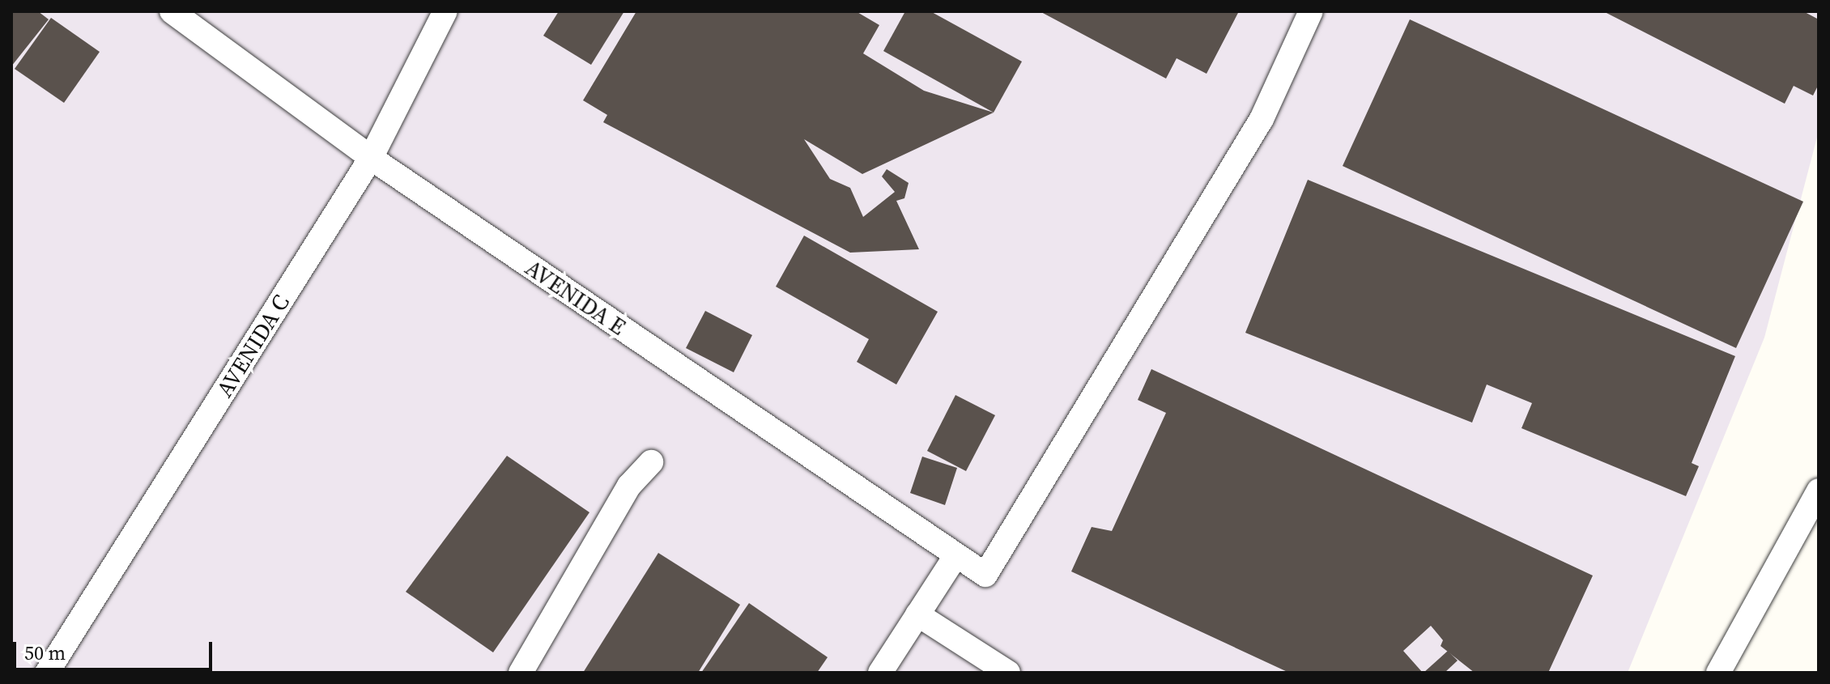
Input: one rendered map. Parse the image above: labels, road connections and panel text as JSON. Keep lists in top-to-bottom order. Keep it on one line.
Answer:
{"streets":{"street":["AVENIDA E","AVENIDA C"]},"crossings":[["AVENIDA E","AVENIDA C"]],"scale_bar":"50 m"}
